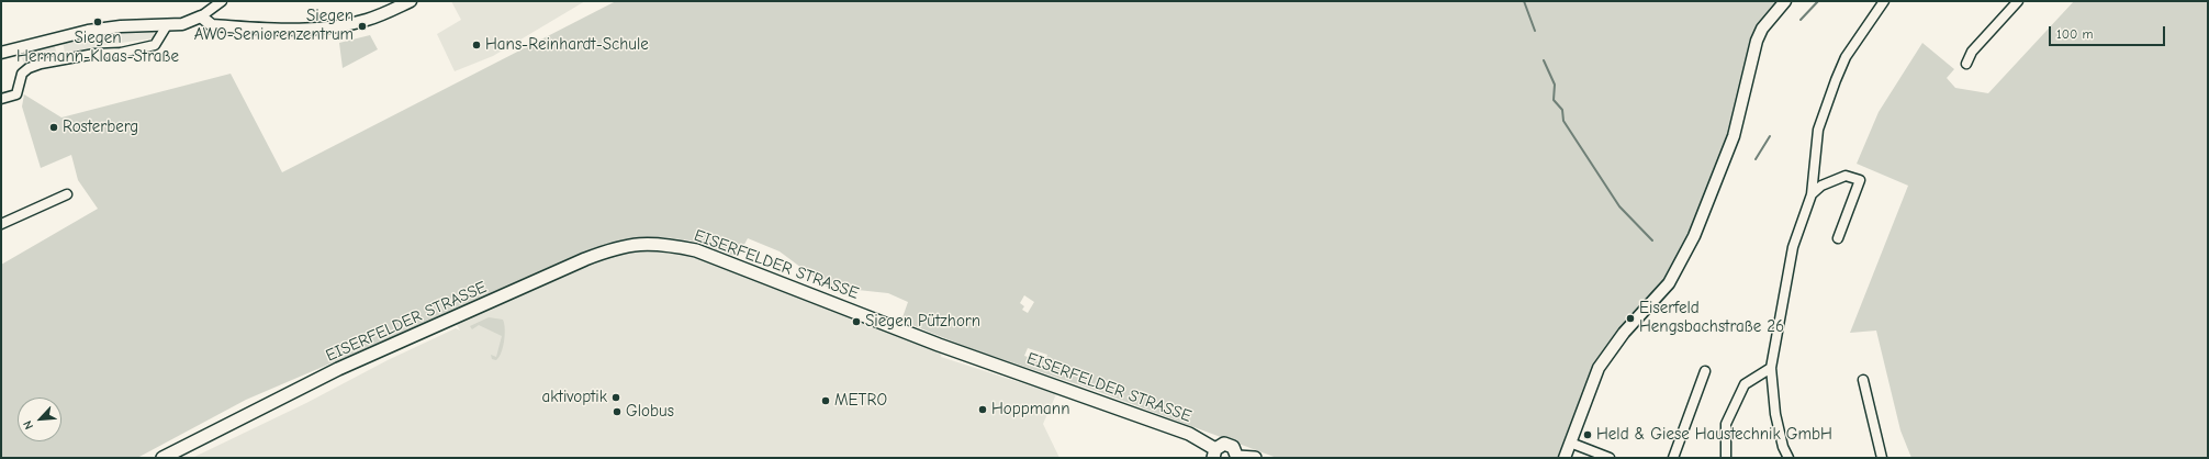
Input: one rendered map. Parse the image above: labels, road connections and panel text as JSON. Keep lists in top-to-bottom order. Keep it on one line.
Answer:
{"streets":{"main road":["EISERFELDER STRASSE"]},"places":["Siegen Hermann-Klaas-Straße","Siegen AWO-Seniorenzentrum","Hans-Reinhardt-Schule","Rosterberg","Eiserfeld Hengsbachstraße 26","Siegen Pützhorn","aktivoptik","METRO","Hoppmann","Globus","Held & Giese Haustechnik GmbH"],"scale_bar":"100 m","north":"bottom left"}
